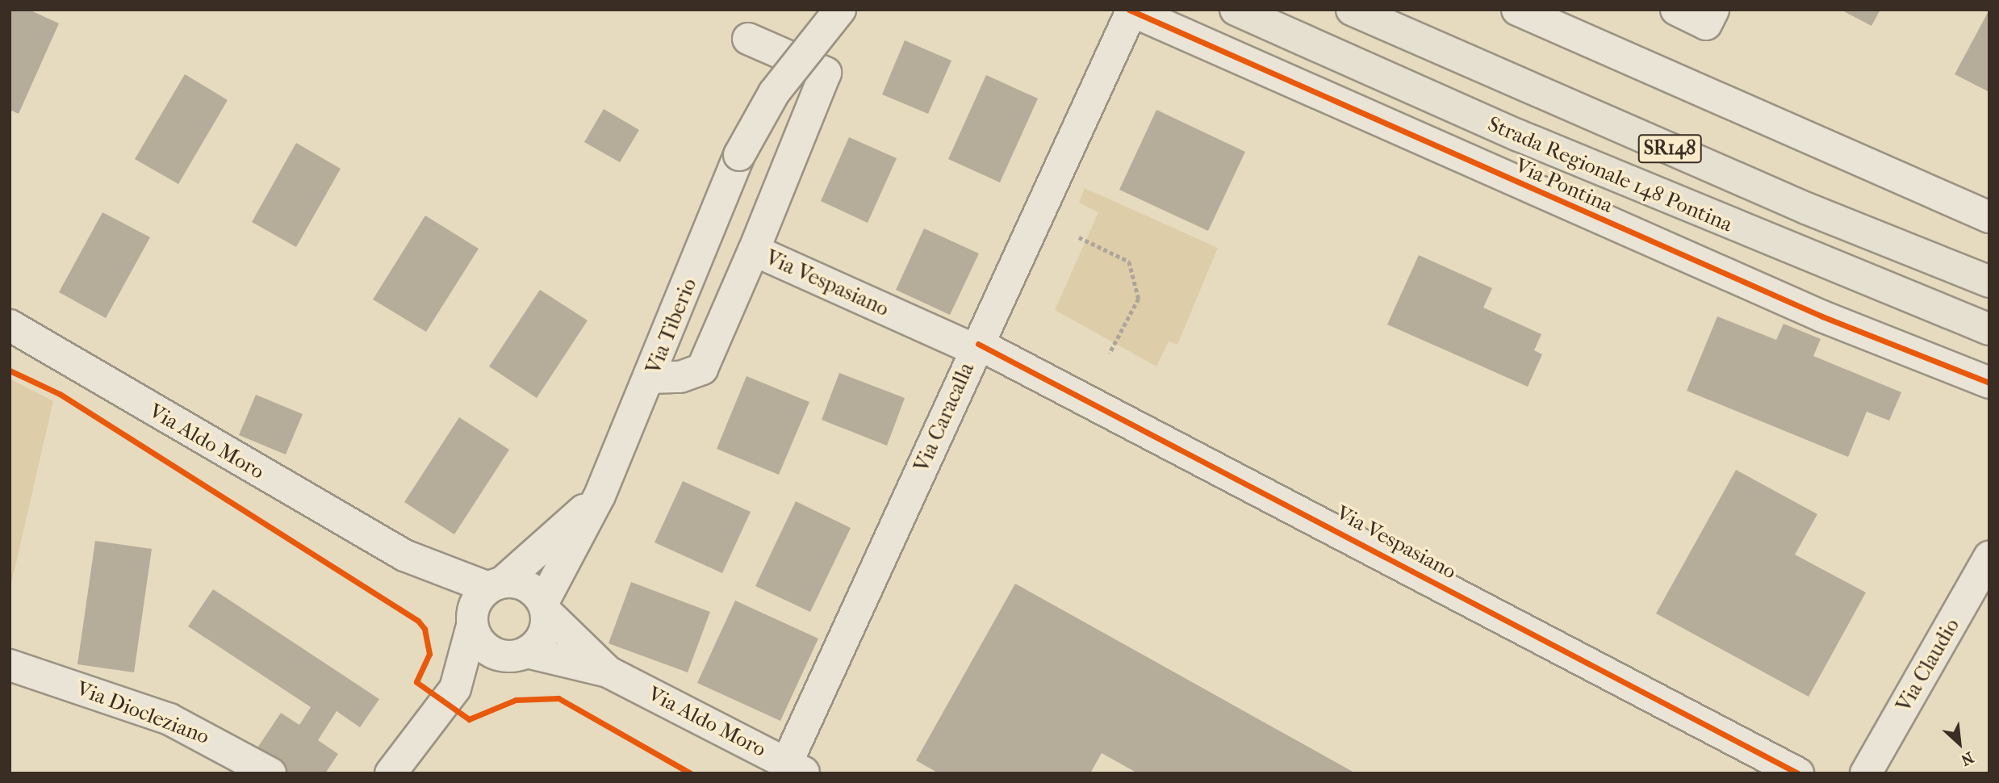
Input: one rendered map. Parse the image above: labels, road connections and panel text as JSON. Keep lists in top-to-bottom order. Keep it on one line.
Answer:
{"streets":{"highway":["SR148","Strada Regionale 148 Pontina"],"street":["Via Pontina","Via Vespasiano","Via Tiberio","Via Caracalla","Via Aldo Moro","Via Claudio","Via Diocleziano"]},"crossings":[["Via Pontina","Via Caracalla"],["Via Vespasiano","Via Tiberio"],["Via Vespasiano","Via Caracalla"],["Via Tiberio","Via Aldo Moro"],["Via Caracalla","Via Aldo Moro"]],"north":"bottom right"}
